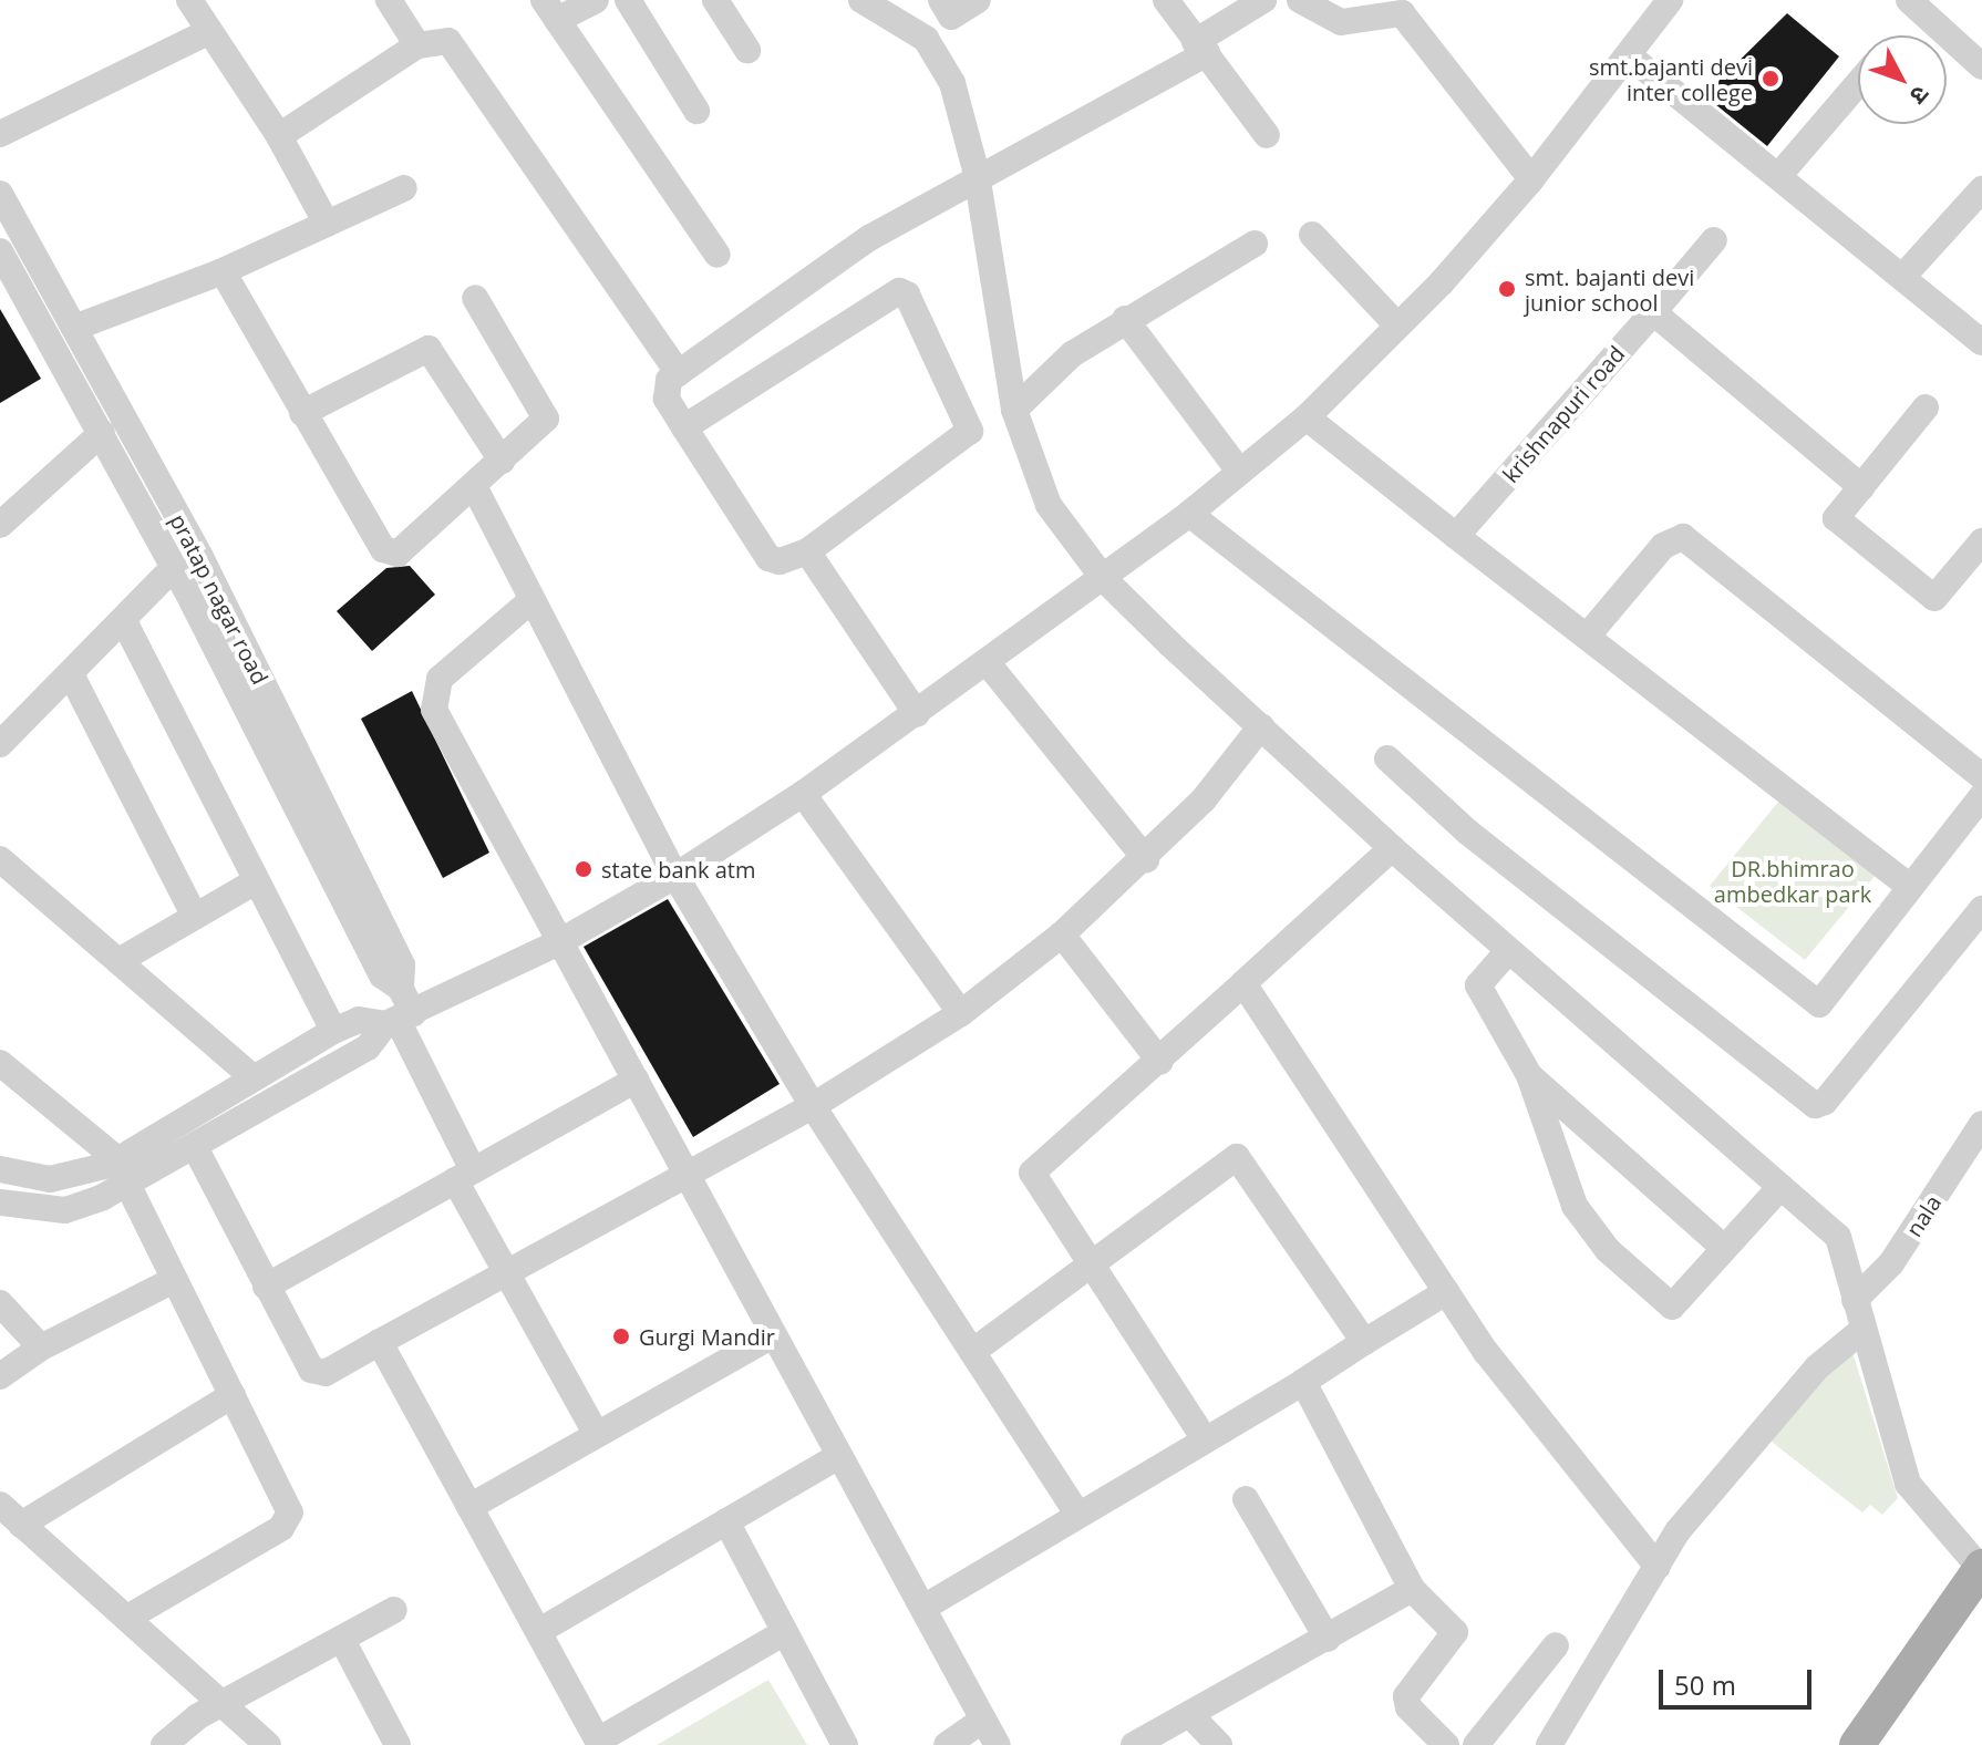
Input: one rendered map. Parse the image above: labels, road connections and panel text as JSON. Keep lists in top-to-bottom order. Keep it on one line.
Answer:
{"streets":{"street":["krishnapuri road","pratap nagar road","nala"]},"parks":["DR.bhimrao ambedkar park"],"places":["smt.bajanti devi inter college","smt. bajanti devi junior school","state bank atm","Gurgi Mandir"],"scale_bar":"50 m","north":"bottom right"}
